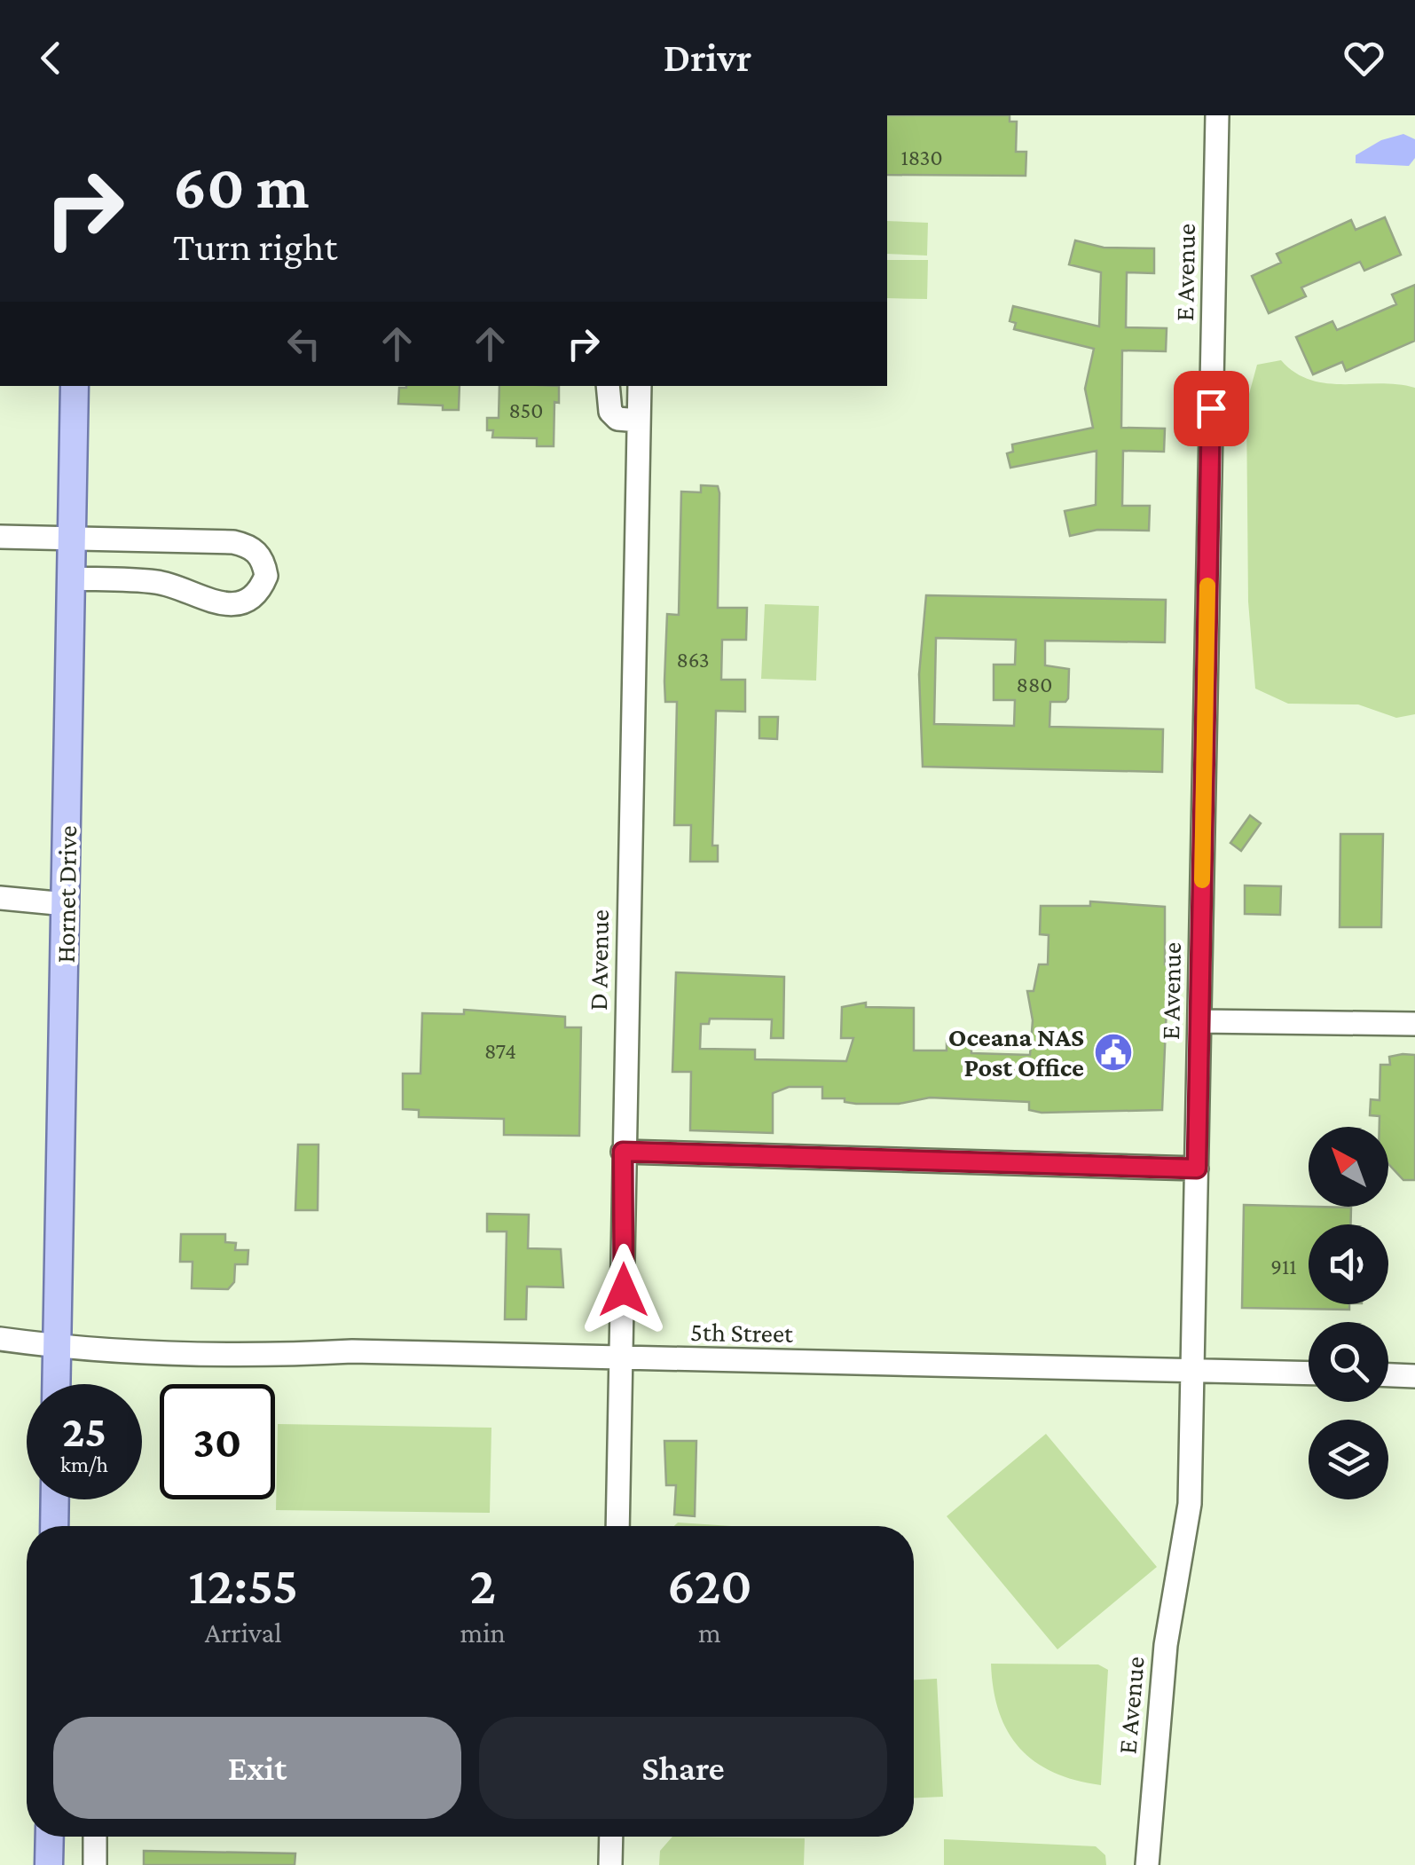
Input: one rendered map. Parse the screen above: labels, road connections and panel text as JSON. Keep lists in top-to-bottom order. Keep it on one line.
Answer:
{"streets":{"main road":["Hornet Drive"],"street":["E Avenue","D Avenue","5th Street"]},"crossings":[["E Avenue","5th Street"],["Hornet Drive","5th Street"],["D Avenue","5th Street"]],"places":{"public building":["Oceana NAS Post Office"]},"house_numbers":["1830","850","863","880","874","911"],"north":"top left","page":{"header":"Drivr","turn":["60 m","Turn right"],"speed":"25 km/h","limit":"30","eta":["12:55","Arrival","2","min","620","m"],"buttons":["Exit","Share"]}}
